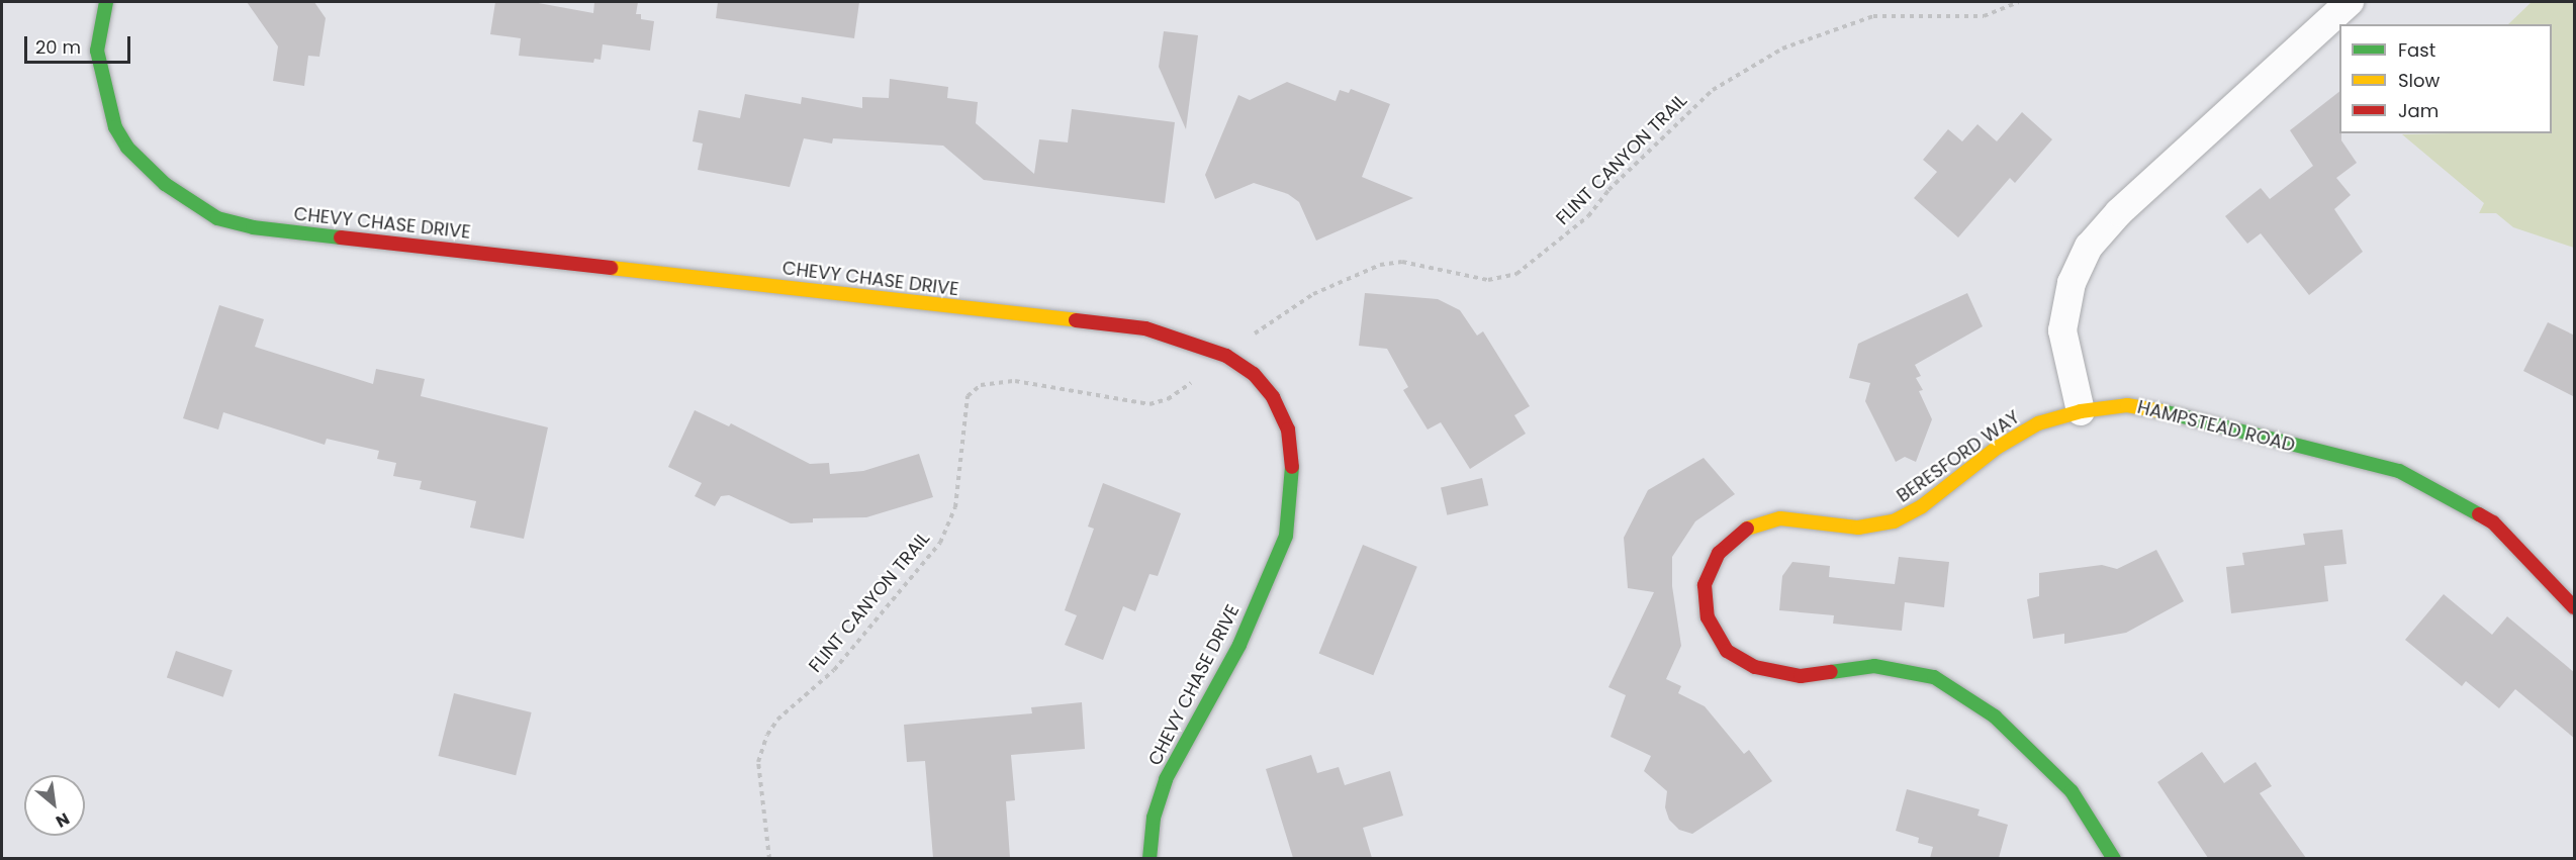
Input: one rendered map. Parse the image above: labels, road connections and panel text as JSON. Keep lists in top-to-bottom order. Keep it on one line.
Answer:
{"streets":{"main road":["CHEVY CHASE DRIVE","HAMPSTEAD ROAD","BERESFORD WAY"],"path":["FLINT CANYON TRAIL"]},"crossings":[["HAMPSTEAD ROAD","BERESFORD WAY"]],"legend":["Fast","Slow","Jam"],"scale_bar":"20 m","north":"bottom right"}
